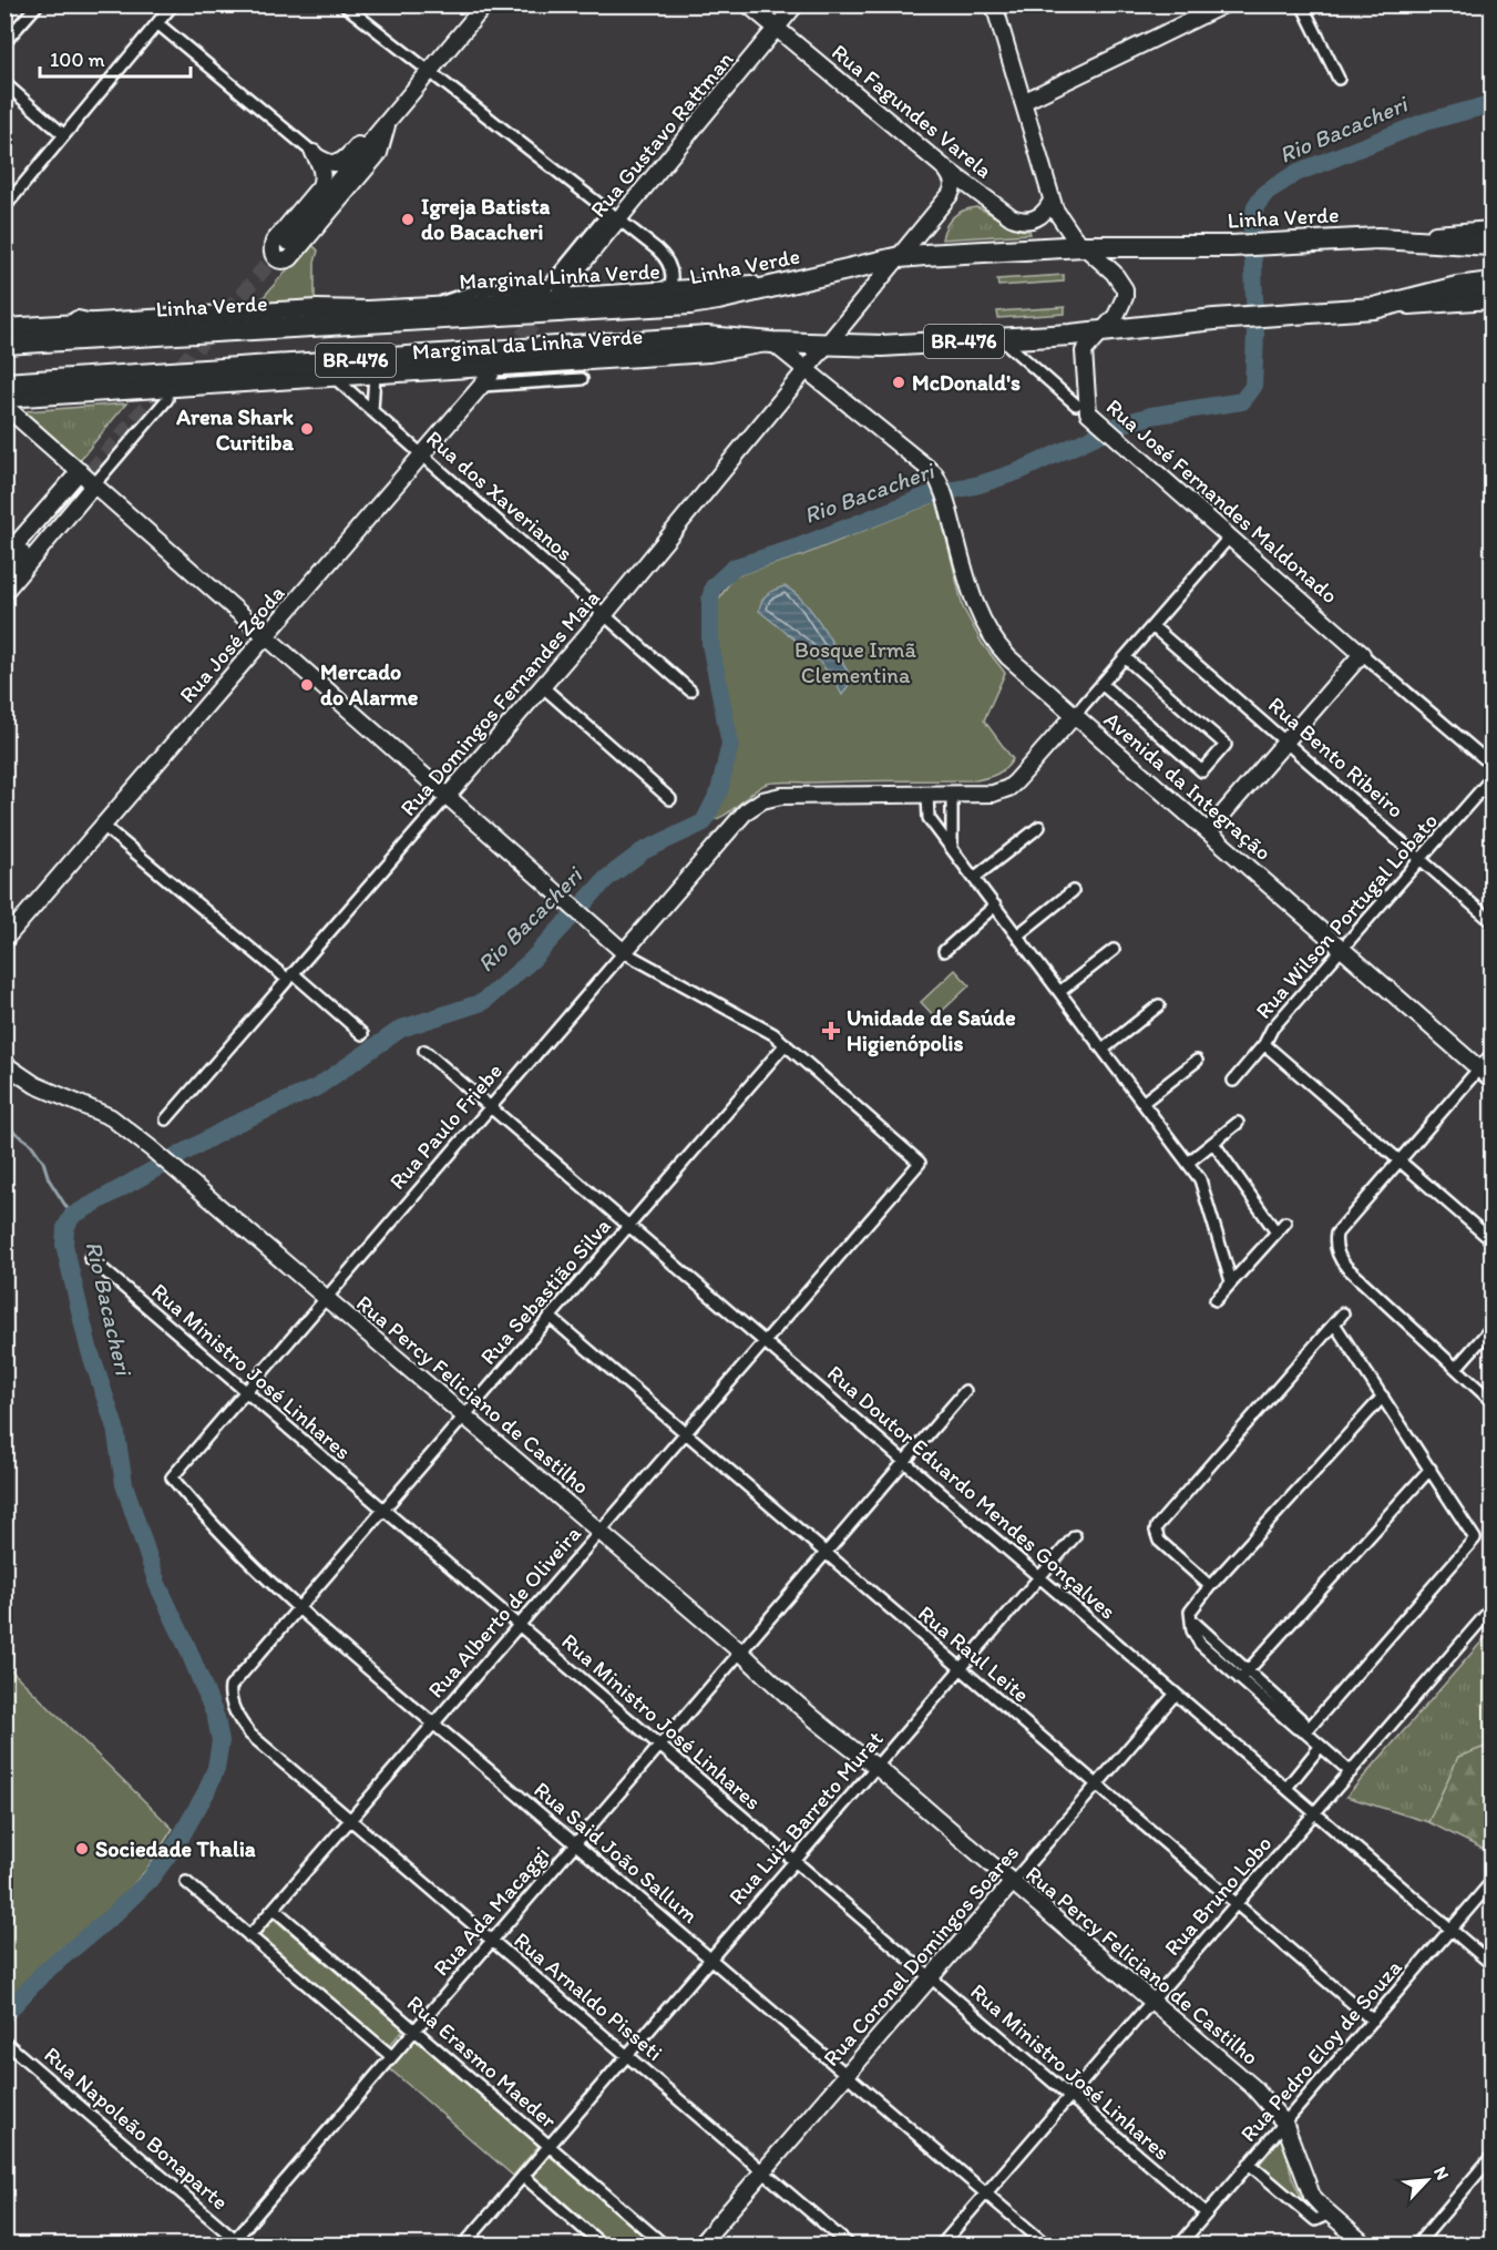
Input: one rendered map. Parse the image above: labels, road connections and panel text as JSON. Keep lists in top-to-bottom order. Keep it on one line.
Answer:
{"streets":{"highway":["Linha Verde","BR-476"],"main road":["Rua Fagundes Varela","Rua Gustavo Rattman","Marginal Linha Verde","Marginal da Linha Verde","Rua José Fernandes Maldonado","Rua José Zgoda","Rua Domingos Fernandes Maia","Avenida da Integração","Rua Paulo Friebe","Rua Percy Feliciano de Castilho","Rua Coronel Domingos Soares"],"street":["Rua dos Xaverianos","Rua Bento Ribeiro","Rua Wilson Portugal Lobato","Rua Sebastião Silva","Rua Ministro José Linhares","Rua Doutor Eduardo Mendes Gonçalves","Rua Alberto de Oliveira","Rua Raul Leite","Rua Luiz Barreto Murat","Rua Said João Sallum","Rua Bruno Lobo","Rua Ada Macaggi","Rua Arnaldo Pisseti","Rua Pedro Eloy de Souza","Rua Erasmo Maeder","Rua Napoleão Bonaparte"]},"crossings":[["Rua Fagundes Varela","Rua Gustavo Rattman"],["Rua Fagundes Varela","Rua Domingos Fernandes Maia"],["Linha Verde","Marginal Linha Verde"],["Linha Verde","Rua José Fernandes Maldonado"],["Linha Verde","Rua Domingos Fernandes Maia"],["Marginal Linha Verde","Marginal da Linha Verde"],["BR-476","Marginal da Linha Verde"],["BR-476","Rua José Fernandes Maldonado"],["BR-476","Rua Domingos Fernandes Maia"],["Marginal da Linha Verde","Rua dos Xaverianos"],["Rua dos Xaverianos","Rua José Zgoda"],["Rua dos Xaverianos","Rua Domingos Fernandes Maia"],["Rua Domingos Fernandes Maia","Avenida da Integração"],["Rua Bento Ribeiro","Rua Wilson Portugal Lobato"],["Avenida da Integração","Rua Wilson Portugal Lobato"],["Rua Paulo Friebe","Rua Ministro José Linhares"],["Rua Paulo Friebe","Rua Percy Feliciano de Castilho"],["Rua Paulo Friebe","Rua Doutor Eduardo Mendes Gonçalves"],["Rua Paulo Friebe","Rua Said João Sallum"],["Rua Sebastião Silva","Rua Ministro José Linhares"],["Rua Sebastião Silva","Rua Percy Feliciano de Castilho"],["Rua Sebastião Silva","Rua Doutor Eduardo Mendes Gonçalves"],["Rua Sebastião Silva","Rua Alberto de Oliveira"],["Rua Sebastião Silva","Rua Raul Leite"],["Rua Sebastião Silva","Rua Said João Sallum"],["Rua Sebastião Silva","Rua Arnaldo Pisseti"],["Rua Ministro José Linhares","Rua Alberto de Oliveira"],["Rua Ministro José Linhares","Rua Luiz Barreto Murat"],["Rua Ministro José Linhares","Rua Bruno Lobo"],["Rua Ministro José Linhares","Rua Ada Macaggi"],["Rua Ministro José Linhares","Rua Coronel Domingos Soares"],["Rua Ministro José Linhares","Rua Pedro Eloy de Souza"],["Rua Percy Feliciano de Castilho","Rua Alberto de Oliveira"],["Rua Percy Feliciano de Castilho","Rua Luiz Barreto Murat"],["Rua Percy Feliciano de Castilho","Rua Bruno Lobo"],["Rua Percy Feliciano de Castilho","Rua Ada Macaggi"],["Rua Percy Feliciano de Castilho","Rua Coronel Domingos Soares"],["Rua Percy Feliciano de Castilho","Rua Pedro Eloy de Souza"],["Rua Doutor Eduardo Mendes Gonçalves","Rua Alberto de Oliveira"],["Rua Doutor Eduardo Mendes Gonçalves","Rua Luiz Barreto Murat"],["Rua Doutor Eduardo Mendes Gonçalves","Rua Bruno Lobo"],["Rua Doutor Eduardo Mendes Gonçalves","Rua Ada Macaggi"],["Rua Doutor Eduardo Mendes Gonçalves","Rua Coronel Domingos Soares"],["Rua Doutor Eduardo Mendes Gonçalves","Rua Pedro Eloy de Souza"],["Rua Alberto de Oliveira","Rua Raul Leite"],["Rua Alberto de Oliveira","Rua Said João Sallum"],["Rua Alberto de Oliveira","Rua Arnaldo Pisseti"],["Rua Alberto de Oliveira","Rua Erasmo Maeder"],["Rua Raul Leite","Rua Luiz Barreto Murat"],["Rua Raul Leite","Rua Bruno Lobo"],["Rua Raul Leite","Rua Ada Macaggi"],["Rua Raul Leite","Rua Coronel Domingos Soares"],["Rua Raul Leite","Rua Pedro Eloy de Souza"],["Rua Luiz Barreto Murat","Rua Said João Sallum"],["Rua Luiz Barreto Murat","Rua Arnaldo Pisseti"],["Rua Luiz Barreto Murat","Rua Erasmo Maeder"],["Rua Said João Sallum","Rua Bruno Lobo"],["Rua Said João Sallum","Rua Ada Macaggi"],["Rua Said João Sallum","Rua Coronel Domingos Soares"],["Rua Ada Macaggi","Rua Arnaldo Pisseti"],["Rua Ada Macaggi","Rua Erasmo Maeder"],["Rua Ada Macaggi","Rua Napoleão Bonaparte"],["Rua Coronel Domingos Soares","Rua Arnaldo Pisseti"]],"water":["Rio Bacacheri"],"parks":["Bosque Irmã Clementina"],"places":{"other":["Igreja Batista do Bacacheri","McDonald's","Arena Shark Curitiba","Mercado do Alarme","Sociedade Thalia"],"health":["Unidade de Saúde Higienópolis"]},"scale_bar":"100 m","north":"top right"}
